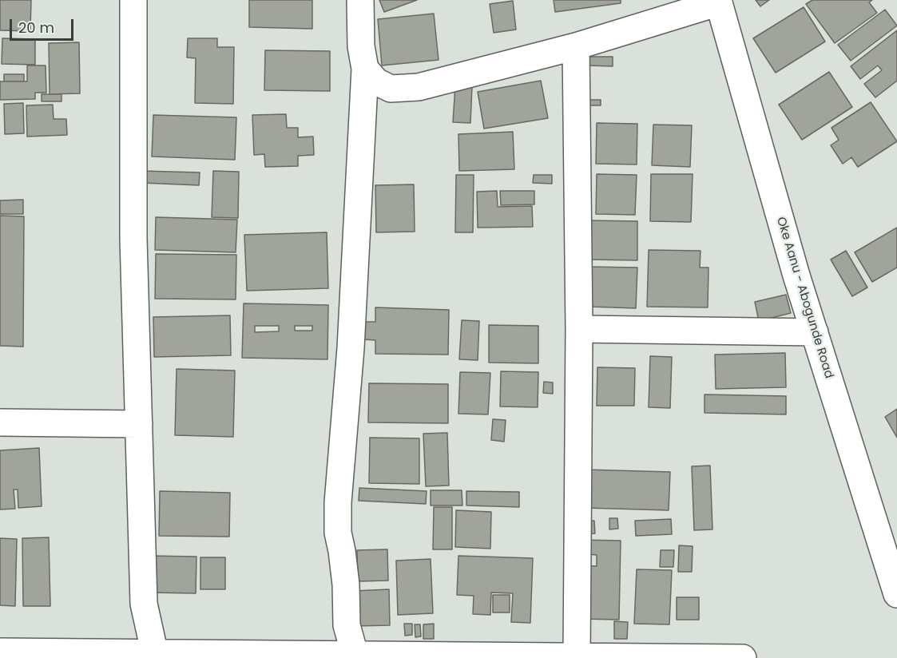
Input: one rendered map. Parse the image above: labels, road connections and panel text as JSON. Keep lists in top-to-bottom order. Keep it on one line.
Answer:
{"streets":{"street":["Oke Aanu - Abogunde Road"]},"scale_bar":"20 m"}
